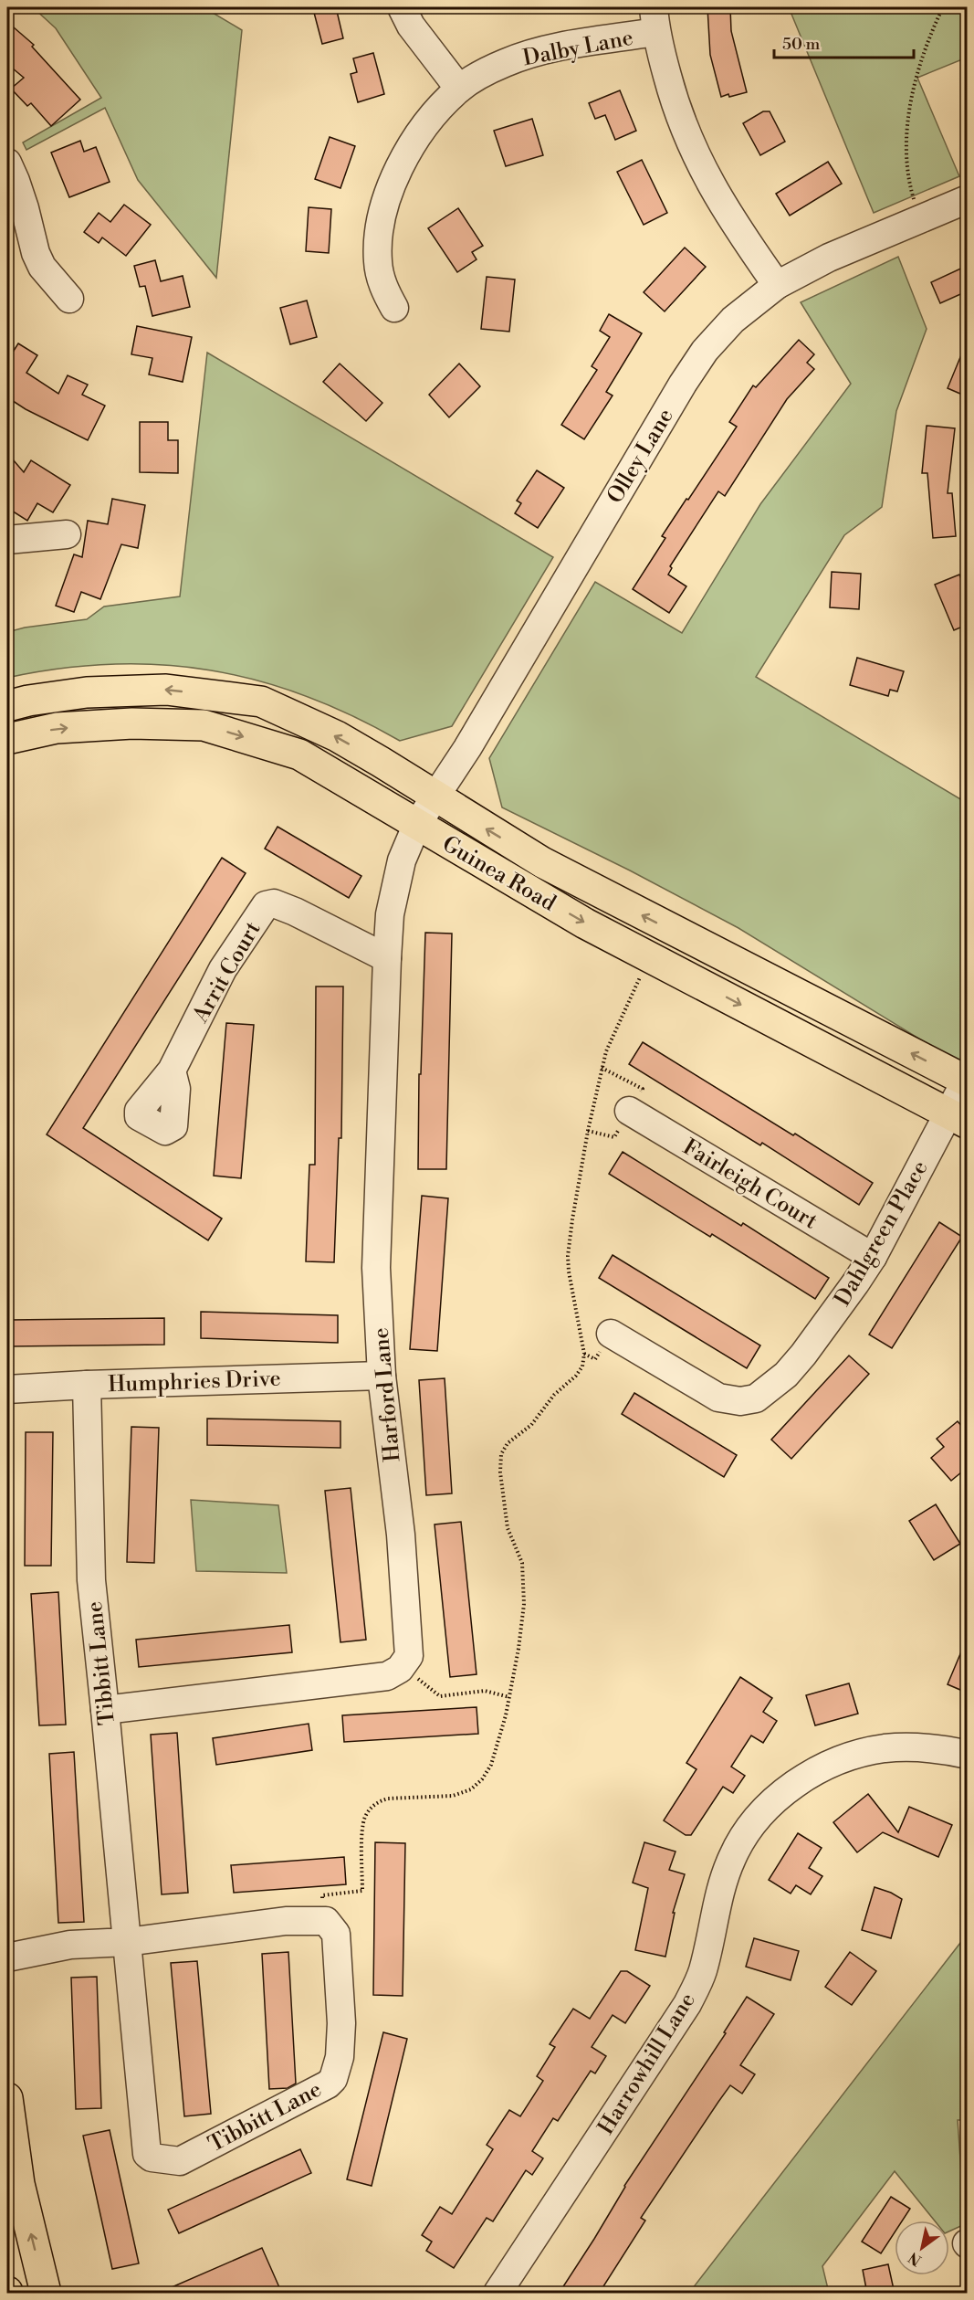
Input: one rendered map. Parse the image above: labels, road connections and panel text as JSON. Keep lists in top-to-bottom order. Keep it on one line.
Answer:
{"streets":{"main road":["Guinea Road"],"street":["Dalby Lane","Olley Lane","Arrit Court","Fairleigh Court","Dahlgreen Place","Humphries Drive","Harford Lane","Tibbitt Lane","Harrowhill Lane"]},"crossings":[["Olley Lane","Guinea Road"],["Olley Lane","Harford Lane"],["Guinea Road","Dahlgreen Place"],["Guinea Road","Harford Lane"],["Arrit Court","Harford Lane"],["Fairleigh Court","Dahlgreen Place"],["Humphries Drive","Harford Lane"],["Humphries Drive","Tibbitt Lane"]],"scale_bar":"50 m","north":"bottom left"}
